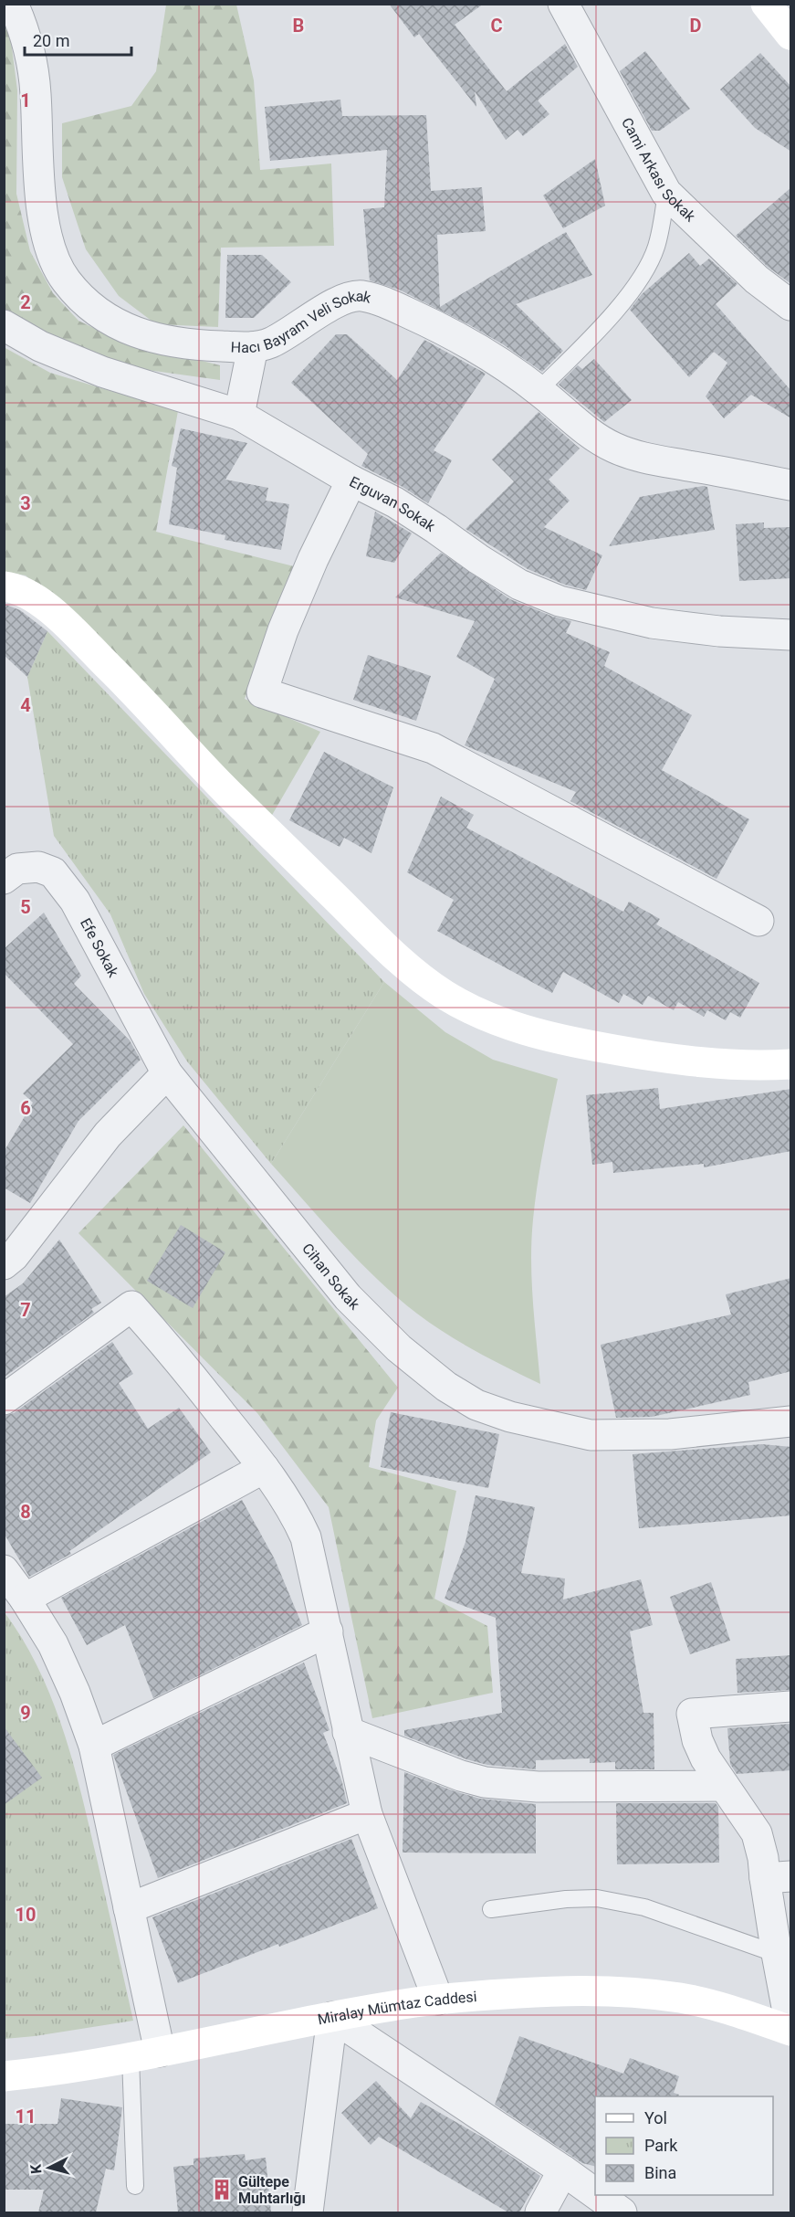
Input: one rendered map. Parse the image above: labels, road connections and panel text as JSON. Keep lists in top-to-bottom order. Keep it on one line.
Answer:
{"streets":{"main road":["Miralay Mümtaz Caddesi"],"street":["Cami Arkası Sokak","Hacı Bayram Veli Sokak","Erguvan Sokak","Efe Sokak","Cihan Sokak"]},"crossings":[["Efe Sokak","Cihan Sokak"]],"places":{"building":["Gültepe Muhtarlığı"]},"legend":["Yol","Park","Bina"],"scale_bar":"20 m","north":"left","grid":{"columns":["B","C","D"],"rows":["1","2","3","4","5","6","7","8","9","10","11"]}}
